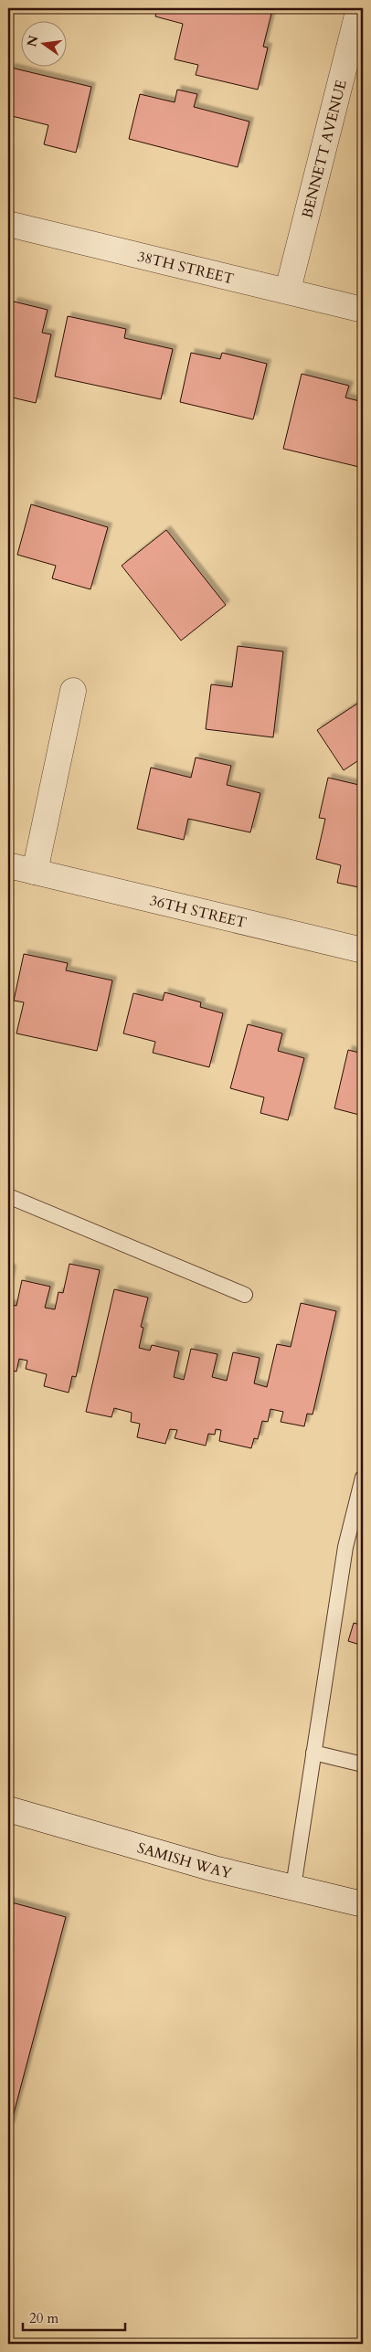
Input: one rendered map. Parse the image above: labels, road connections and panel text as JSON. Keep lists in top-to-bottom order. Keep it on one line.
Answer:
{"streets":{"street":["BENNETT AVENUE","38TH STREET","36TH STREET","SAMISH WAY"]},"crossings":[["BENNETT AVENUE","38TH STREET"]],"scale_bar":"20 m","north":"left"}
